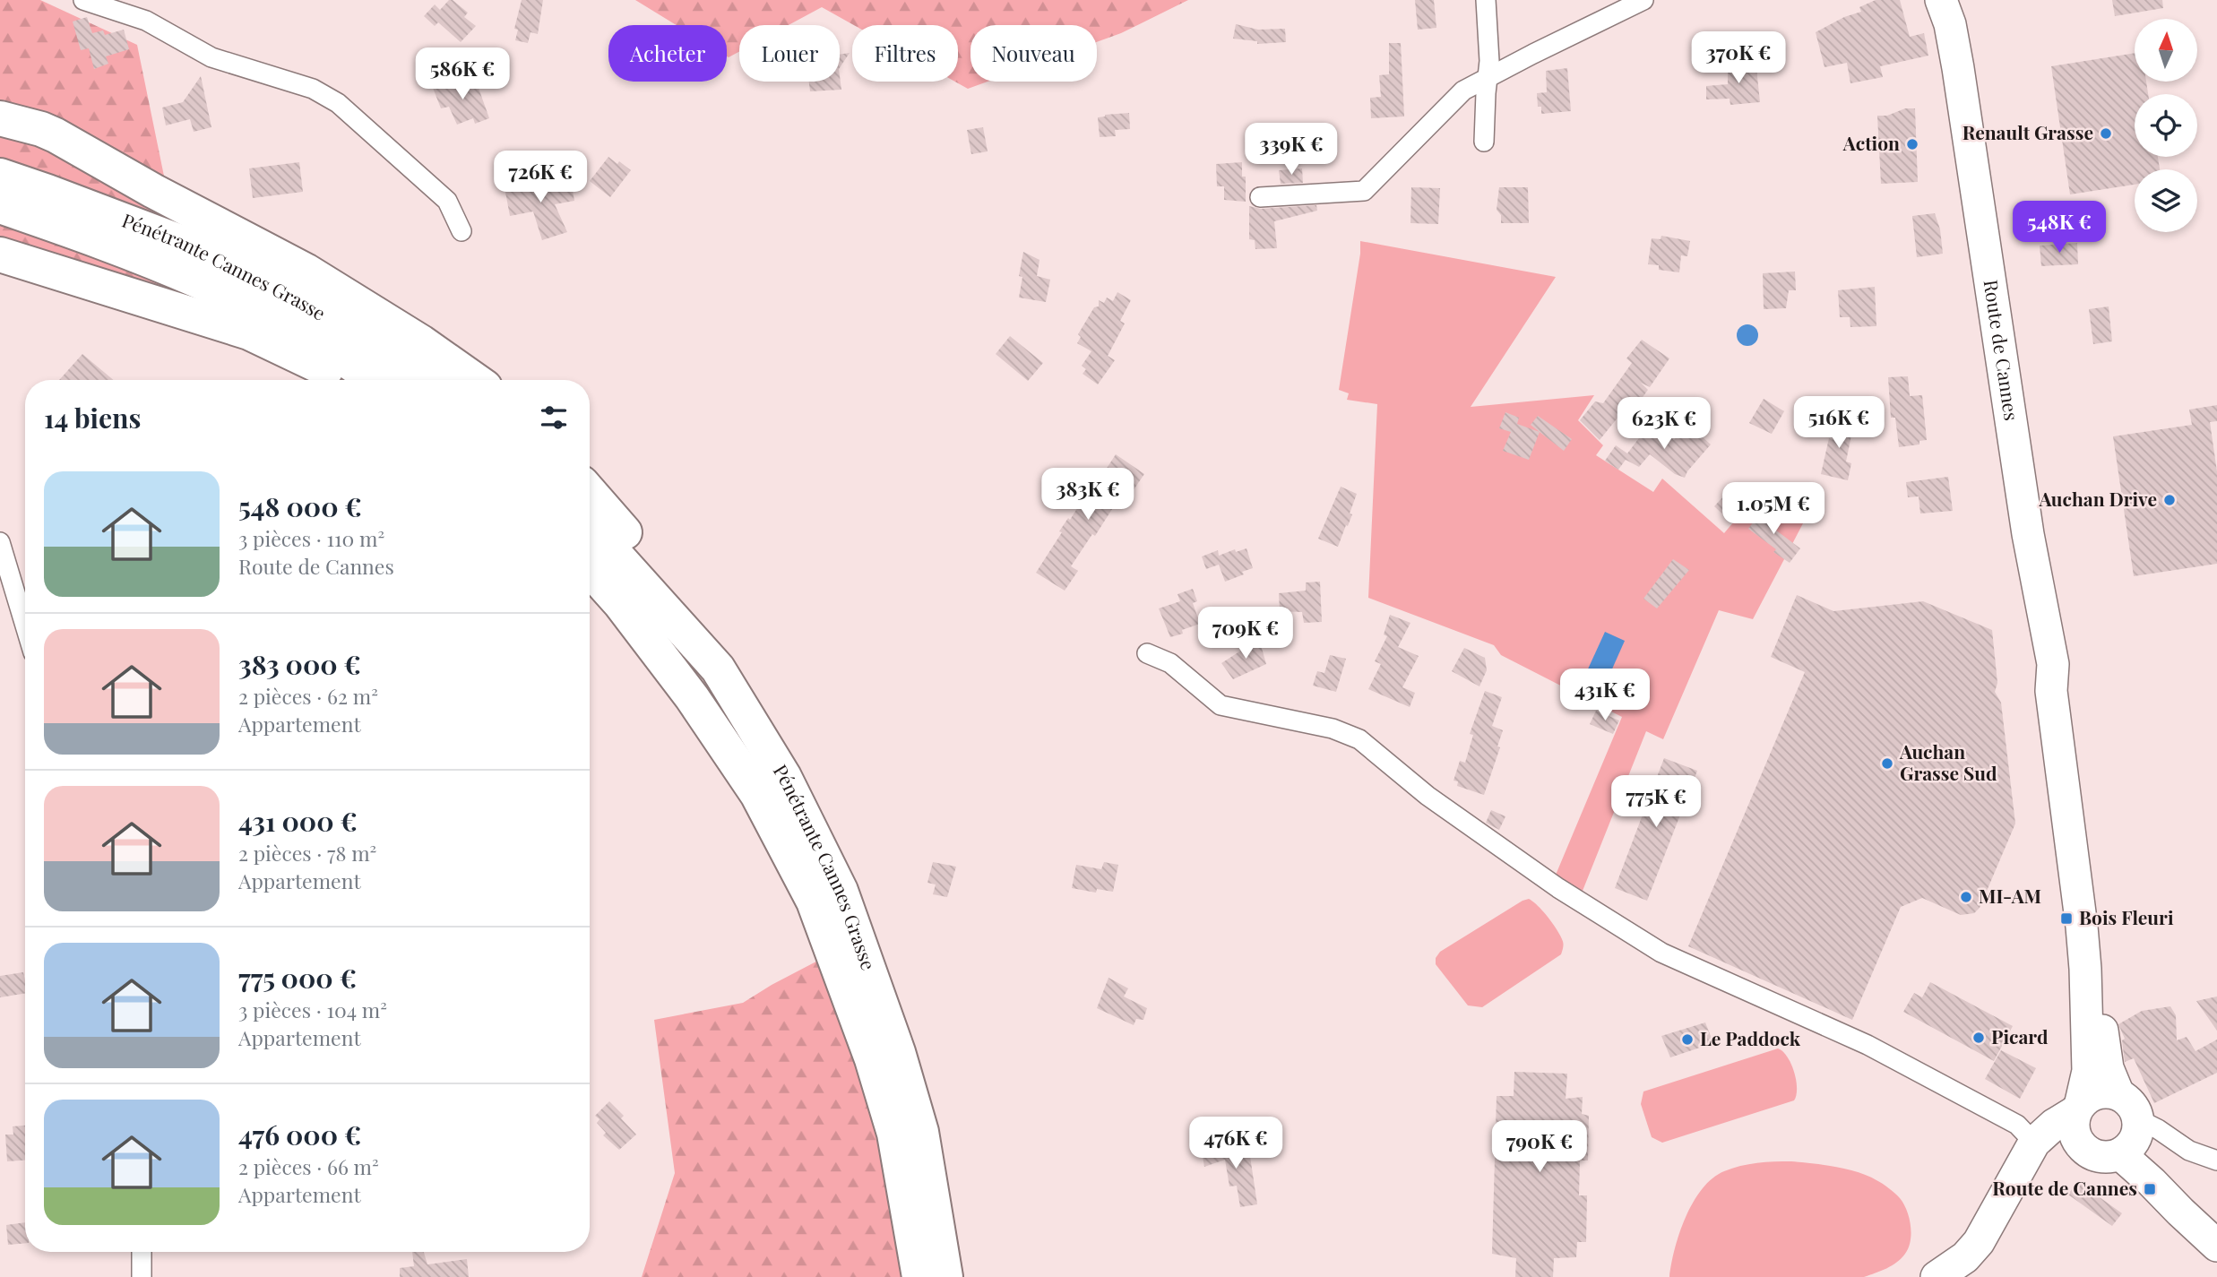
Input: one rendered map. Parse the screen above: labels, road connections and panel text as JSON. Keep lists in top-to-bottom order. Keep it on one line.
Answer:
{"streets":{"highway":["Pénétrante Cannes Grasse"],"main road":["Route de Cannes"]},"places":{"other":["Renault Grasse","Action","Auchan Drive","Auchan Grasse Sud","MI-AM","Picard","Le Paddock"],"transit":["Bois Fleuri","Route de Cannes"]},"north":"top","page":{"chip":["Acheter","Louer","Filtres","Nouveau"],"price":["370K €","586K €","339K €","726K €","548K €","516K €","623K €","383K €","1.05M €","709K €","431K €","775K €","476K €","790K €"],"heading":"14 biens","list":[{"name":"548 000 €","note":"3 pièces · 110 m² · Route de Cannes"},{"name":"383 000 €","note":"2 pièces · 62 m² · Appartement"},{"name":"431 000 €","note":"2 pièces · 78 m² · Appartement"},{"name":"775 000 €","note":"3 pièces · 104 m² · Appartement"},{"name":"476 000 €","note":"2 pièces · 66 m² · Appartement"}]}}
